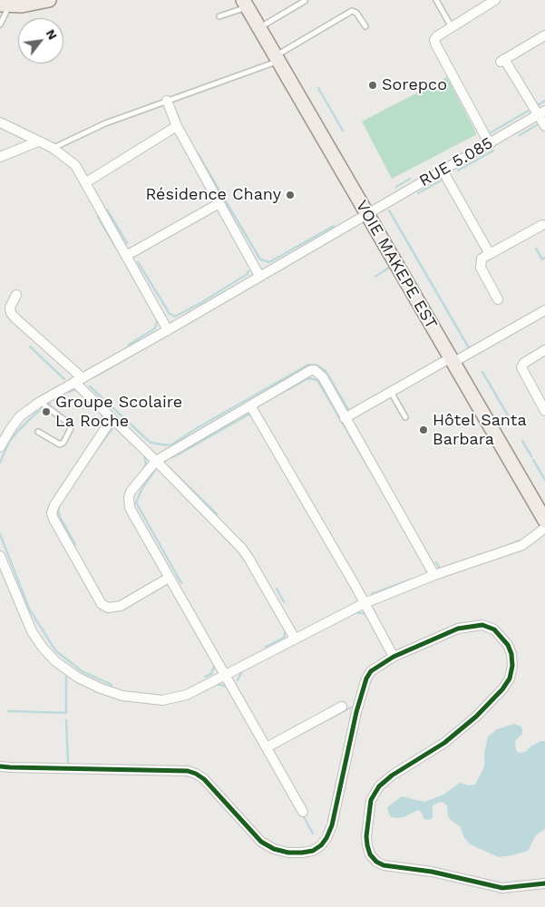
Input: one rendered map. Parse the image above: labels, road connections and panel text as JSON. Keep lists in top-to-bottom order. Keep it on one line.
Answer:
{"streets":{"main road":["VOIE MAKEPE EST"],"street":["RUE 5.085"]},"crossings":[["RUE 5.085","VOIE MAKEPE EST"]],"places":["Sorepco","Résidence Chany","Groupe Scolaire La Roche","Hôtel Santa Barbara"],"north":"top right"}
